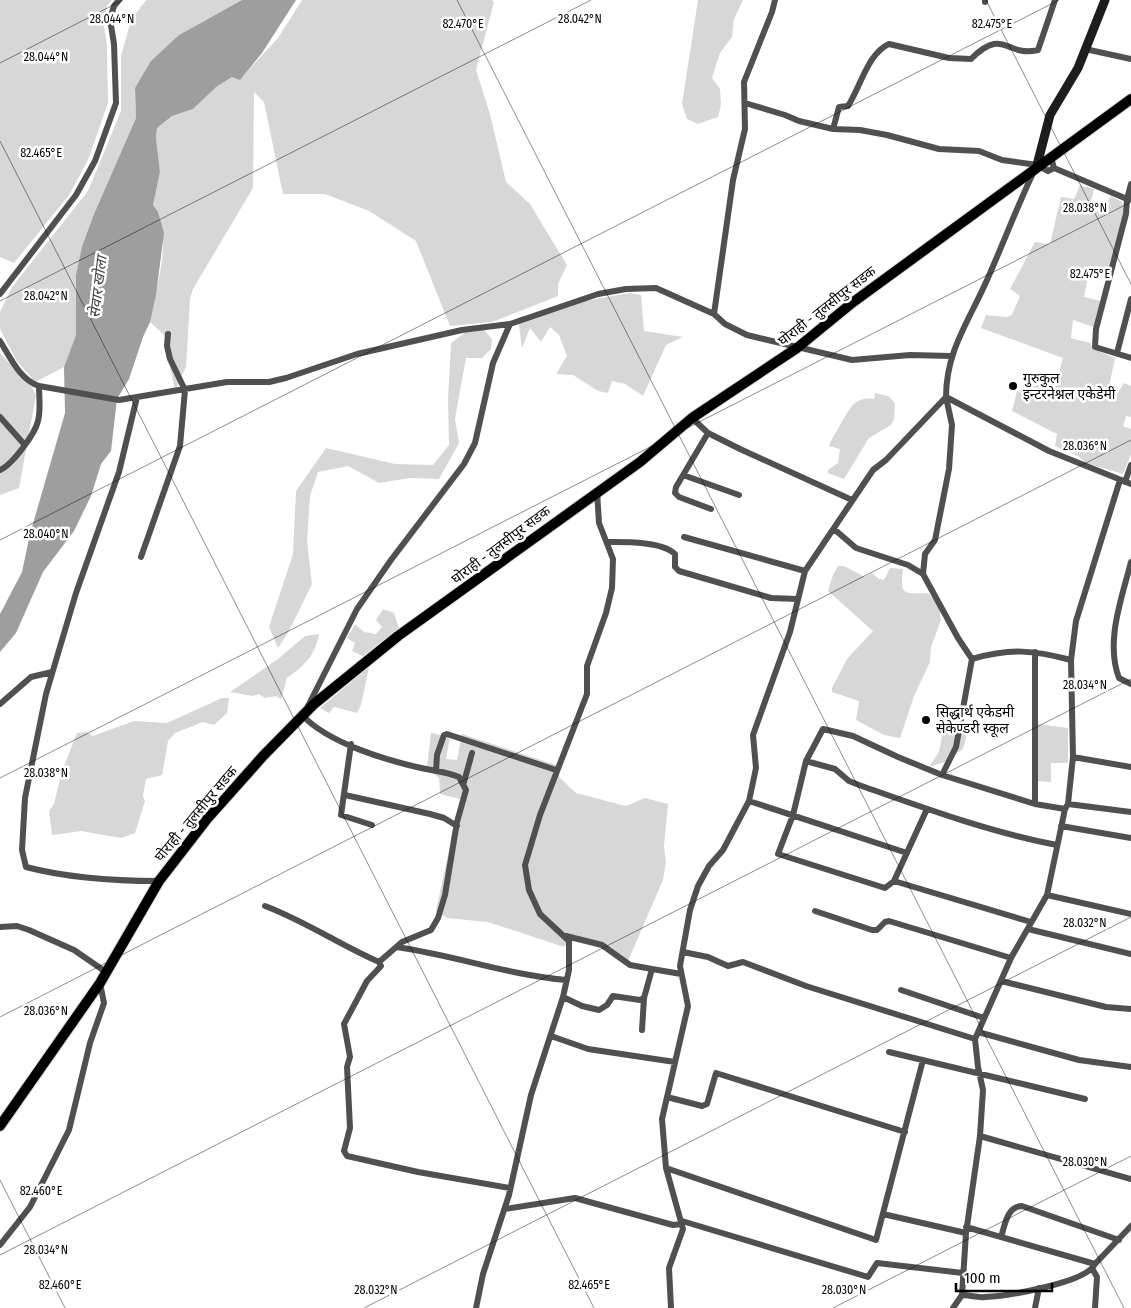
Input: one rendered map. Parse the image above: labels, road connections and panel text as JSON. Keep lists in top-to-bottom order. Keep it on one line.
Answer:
{"streets":{"main road":["घोराही - तुलसीपुर सडक"]},"water":["सेवार खोला"],"places":["गुरुकुल इन्टरनेश्नल एकेडेमी","सिद्धार्थ एकेडमी सेकेण्डरी स्कूल"],"scale_bar":"100 m","coordinates":["28.044°N","28.042°N","82.470°E","82.475°E","82.465°E","28.038°N","28.036°N","28.040°N","28.034°N","28.032°N","28.030°N","82.460°E"]}
